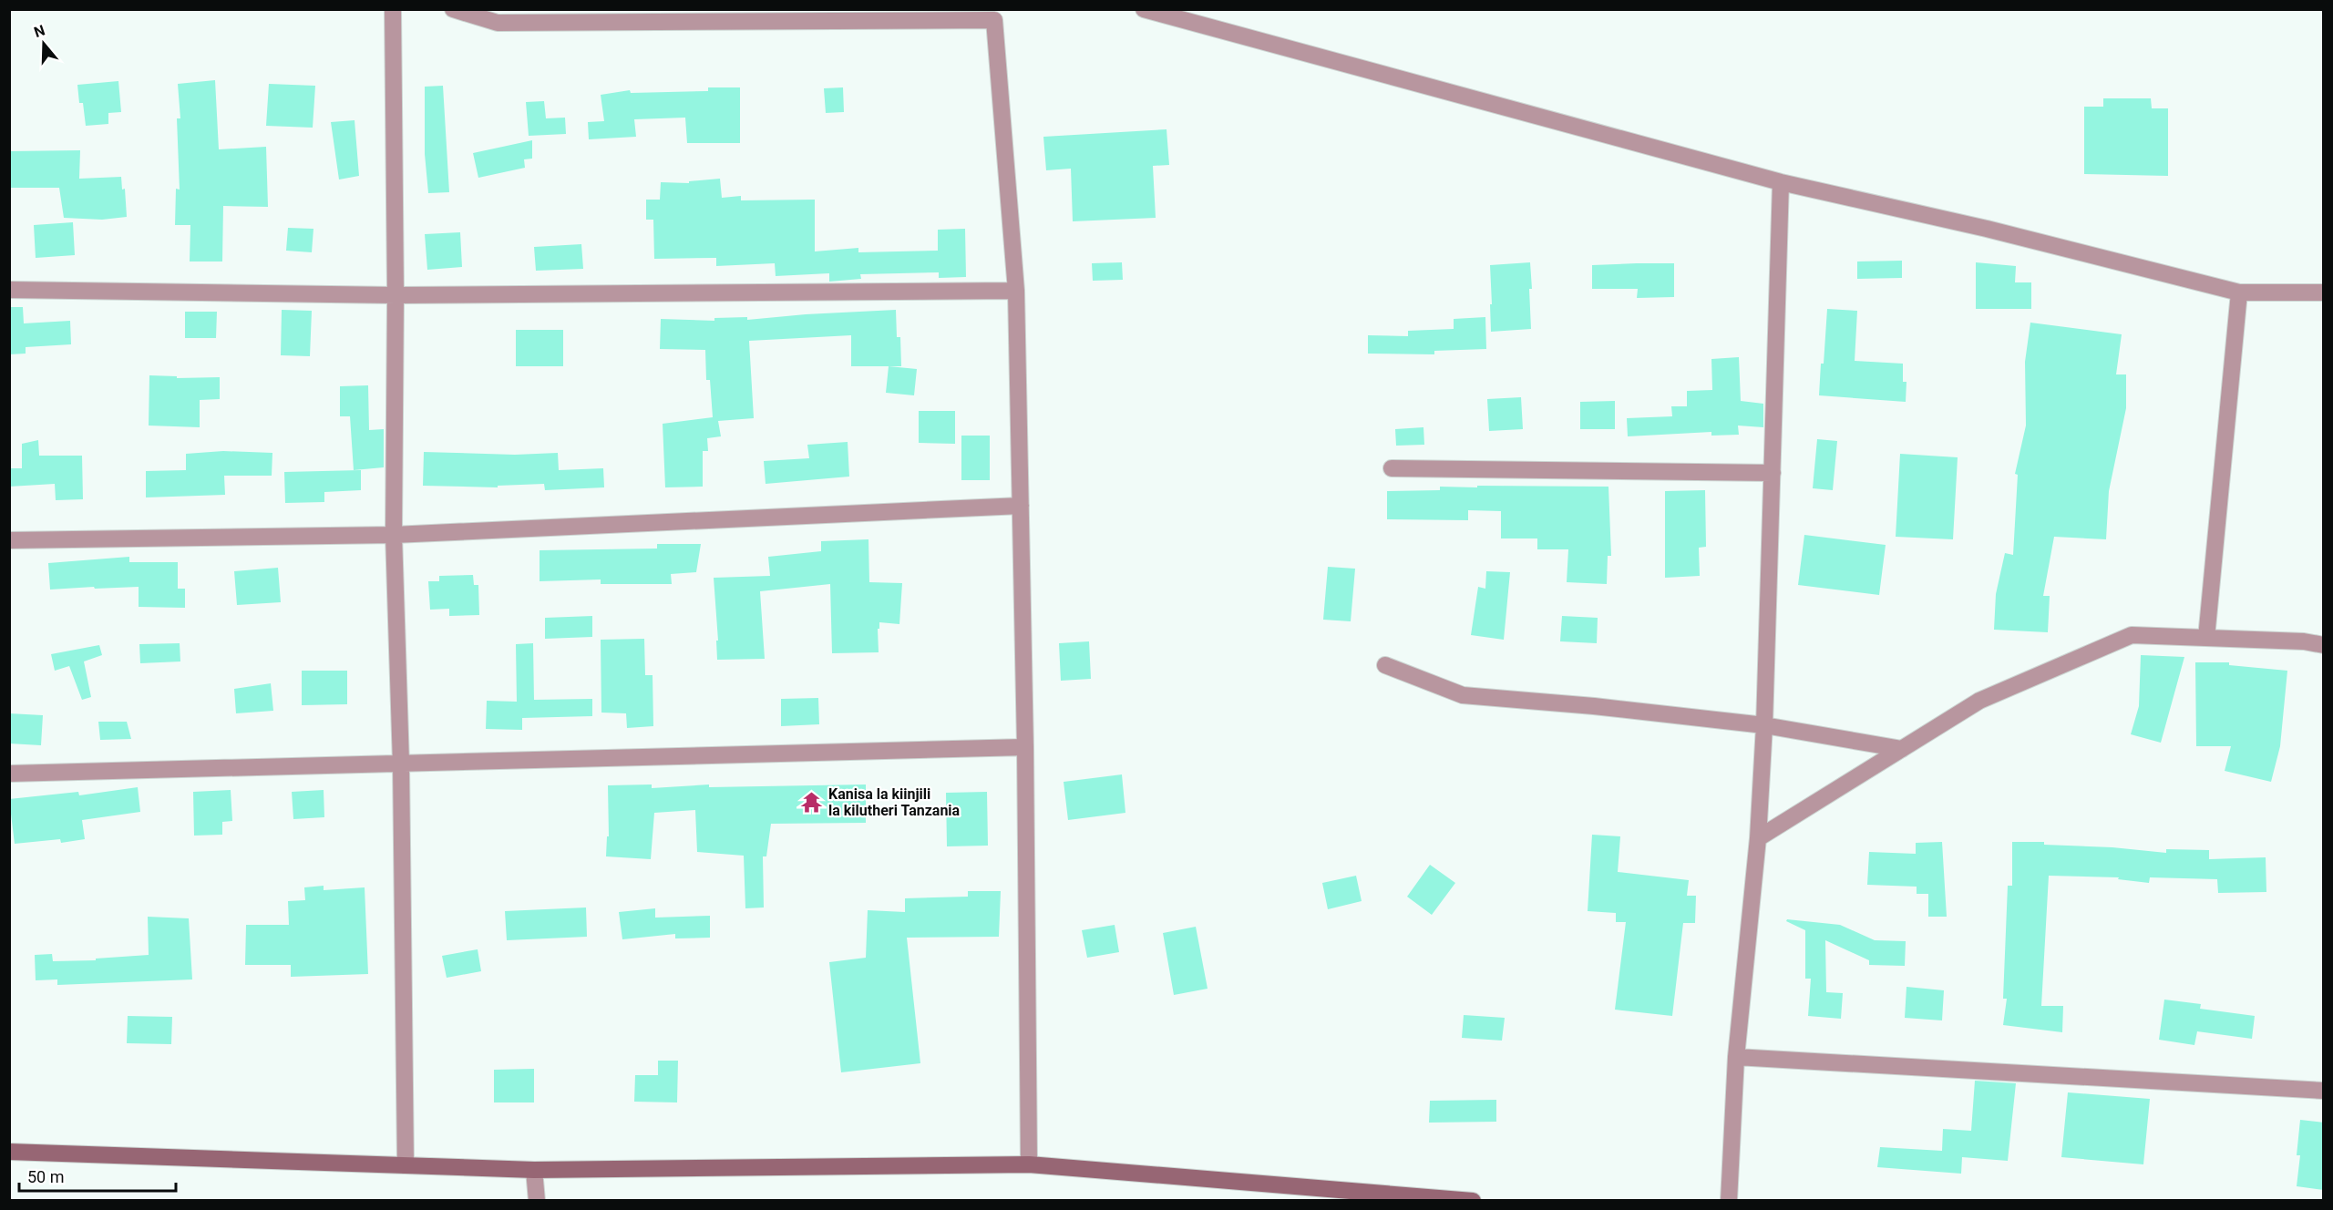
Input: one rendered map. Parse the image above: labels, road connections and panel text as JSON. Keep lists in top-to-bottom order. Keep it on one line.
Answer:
{"places":{"temple":["Kanisa la kiinjili la kilutheri Tanzania"]},"scale_bar":"50 m","north":"top"}
